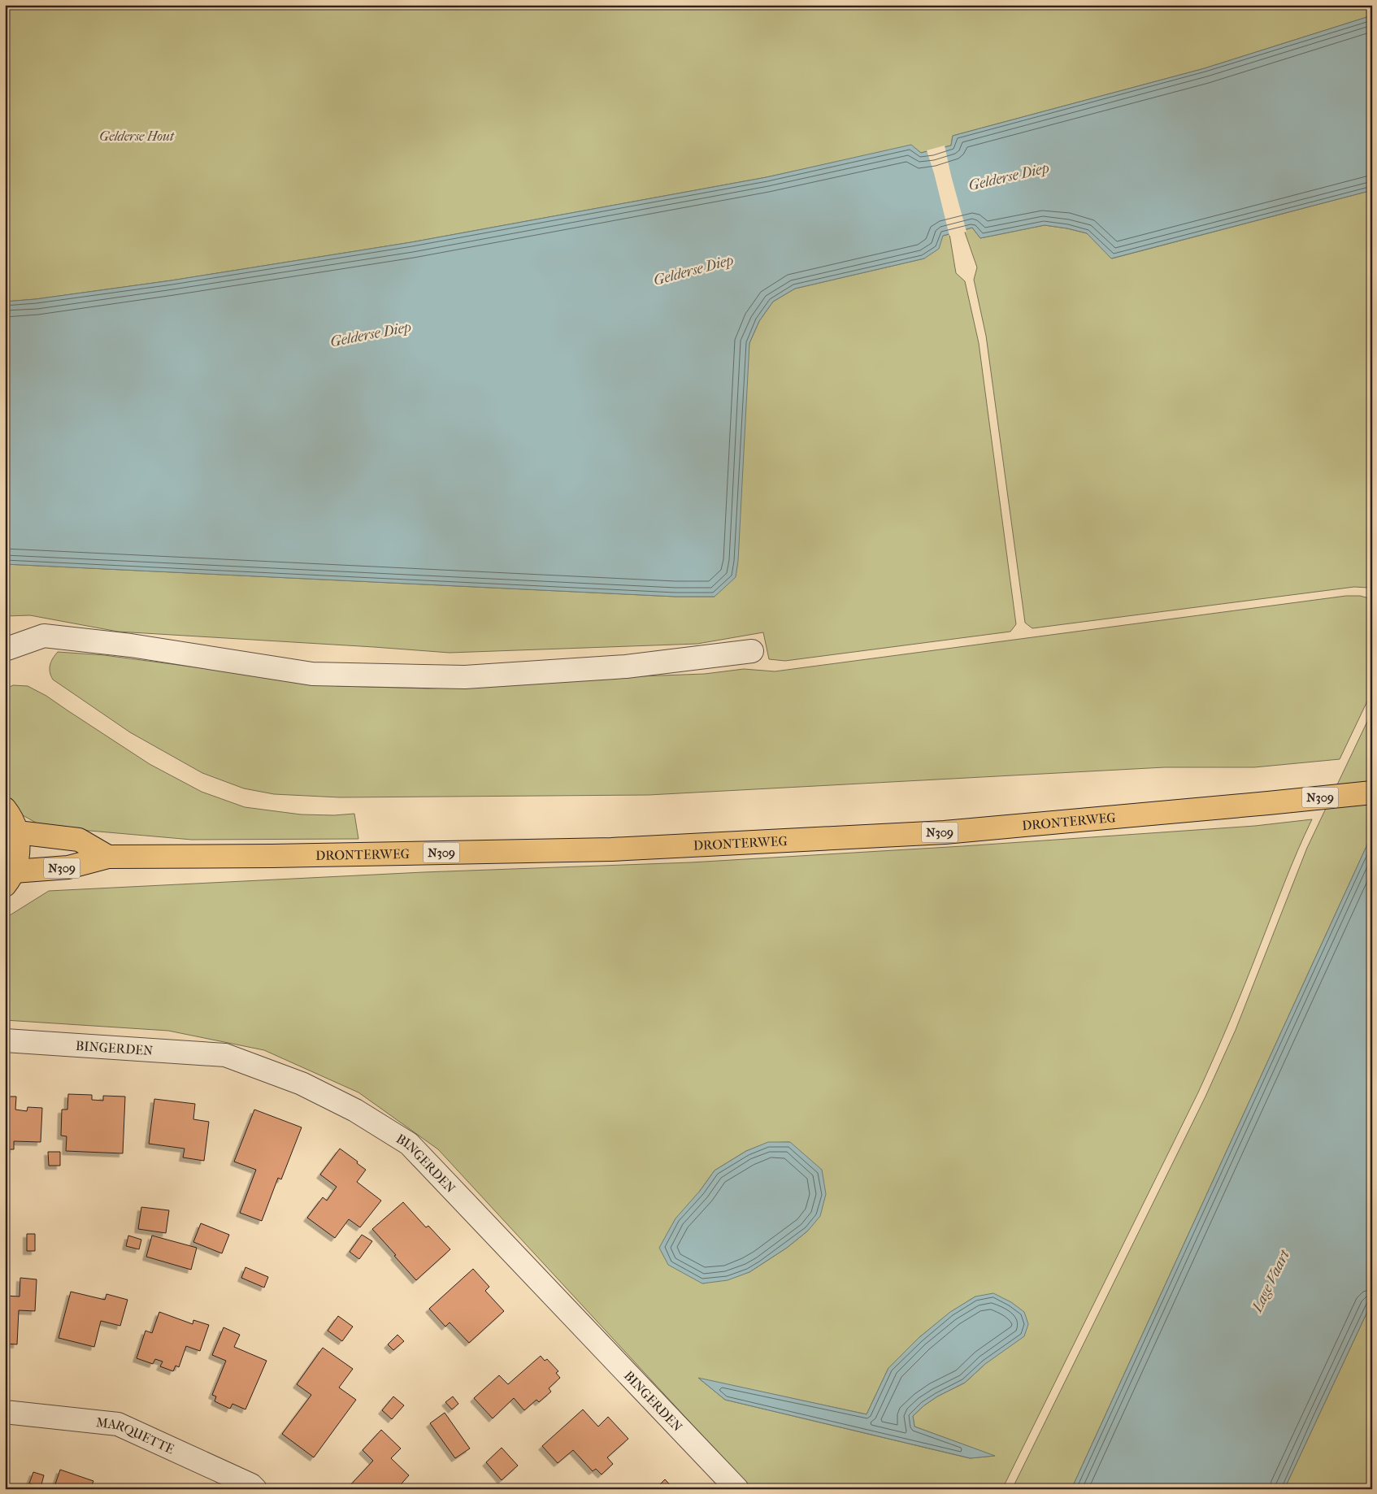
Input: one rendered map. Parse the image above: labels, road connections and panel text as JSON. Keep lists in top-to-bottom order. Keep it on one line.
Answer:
{"streets":{"main road":["N309","DRONTERWEG"],"street":["BINGERDEN","MARQUETTE"]},"crossings":[["N309","DRONTERWEG"]],"water":["Gelderse Diep","Lage Vaart"],"parks":["Gelderse Hout"]}
